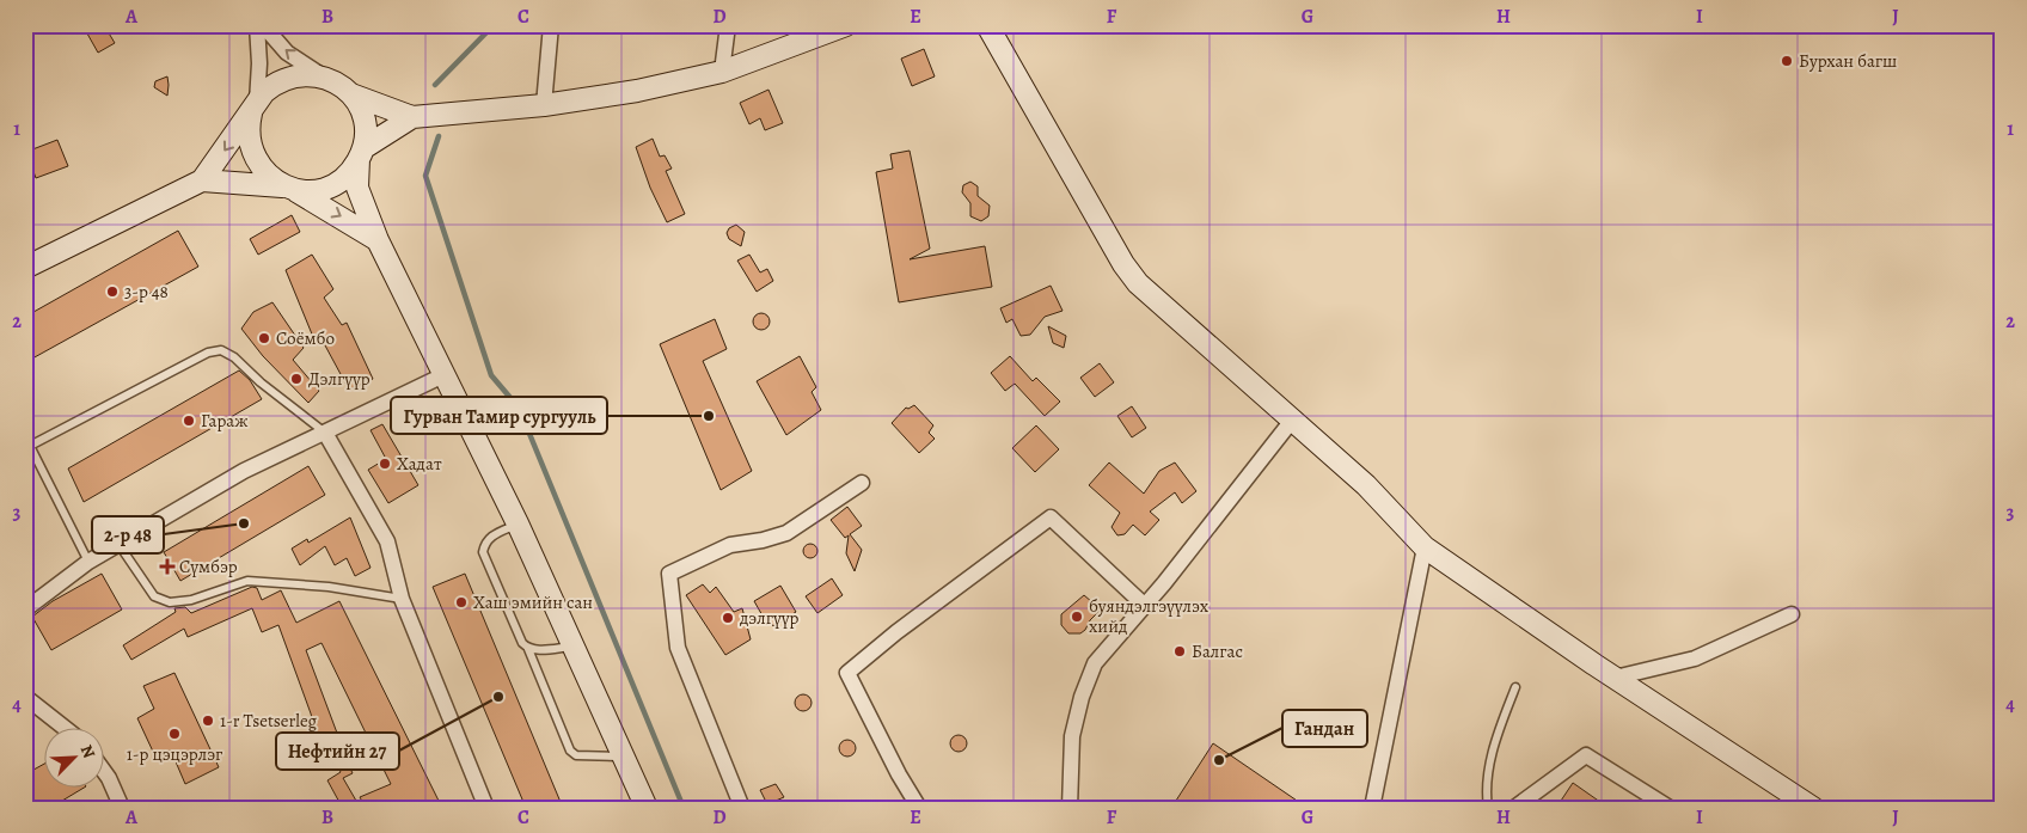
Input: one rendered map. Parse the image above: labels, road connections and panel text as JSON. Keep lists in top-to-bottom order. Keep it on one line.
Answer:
{"places":{"other":["Бурхан багш","3-р 48","Соёмбо","Дэлгүүр","Гурван Тамир сургууль","Гараж","Хадат","2-р 48","Хаш эмийн сан","буяндэлгэүүлэх хийд","дэлгүүр","Балгас","Нефтийн 27","1-r Tsetserleg","1-р цэцэрлэг","Гандан"],"health":["Сүмбэр"]},"north":"top right","grid":{"columns":["A","B","C","D","E","F","G","H","I","J"],"rows":["1","2","3","4"]}}
